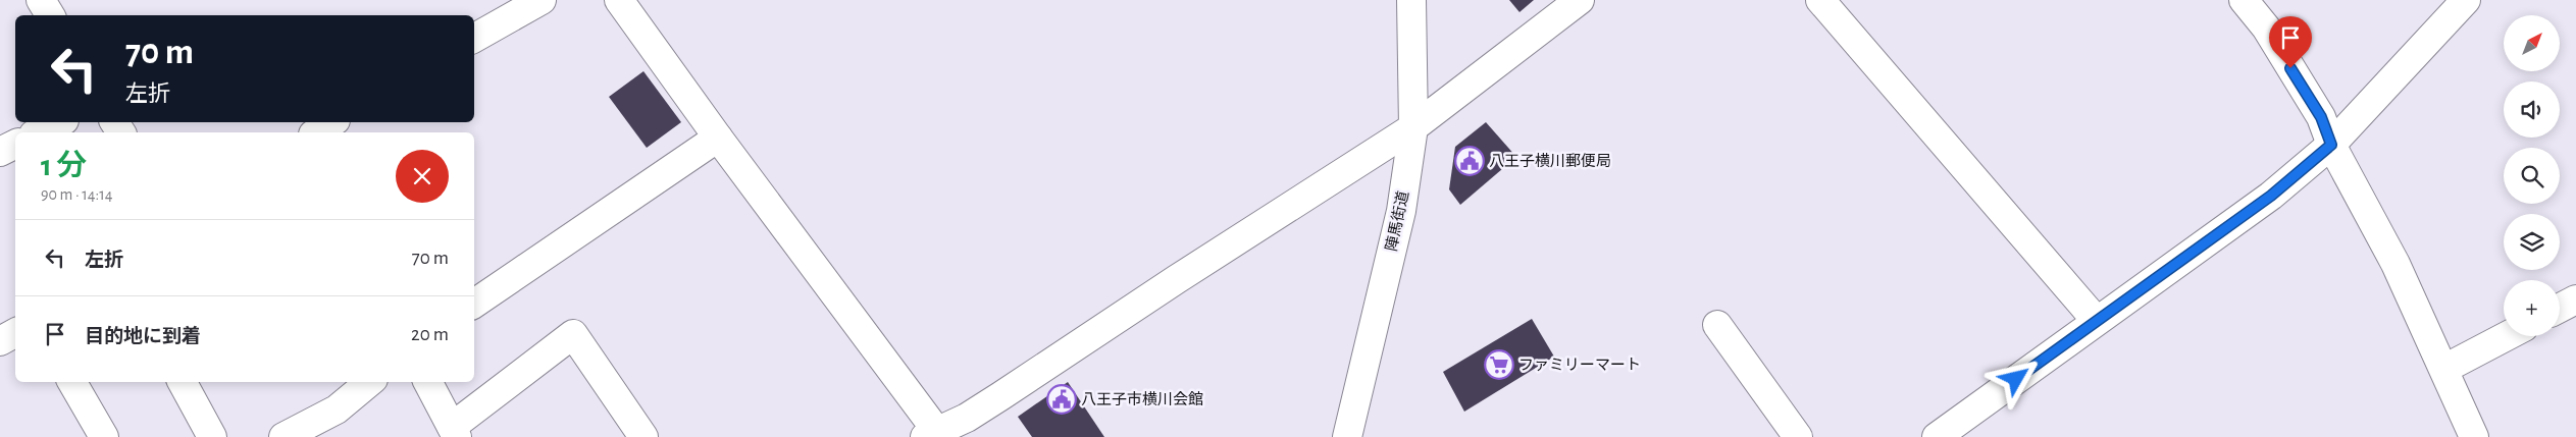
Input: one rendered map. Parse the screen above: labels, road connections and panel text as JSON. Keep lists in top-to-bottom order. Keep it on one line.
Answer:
{"streets":{"street":["陣馬街道"]},"places":{"public building":["八王子横川郵便局","八王子市横川会館"],"supermarket":["ファミリーマート"]},"north":"top right","page":{"map_buttons":"+","turn":["70 m","左折"],"heading":["1 分","90 m · 14:14"],"list":[{"name":"左折","value":"70 m"},{"name":"目的地に到着","value":"20 m"}]}}
